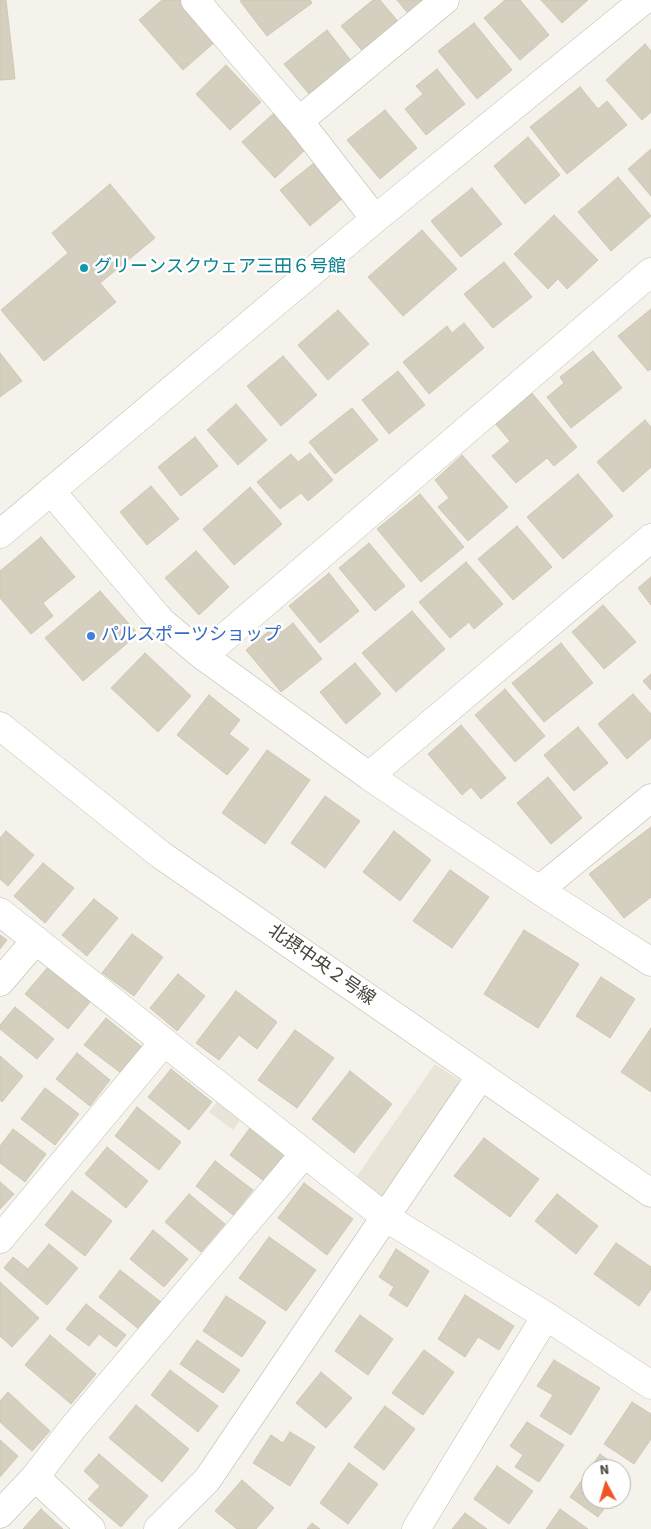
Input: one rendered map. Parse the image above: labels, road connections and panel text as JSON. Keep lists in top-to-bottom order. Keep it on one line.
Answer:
{"streets":{"street":["北摂中央２号線"]},"places":["グリーンスクウェア三田６号館","パルスポーツショップ"],"north":"top"}
